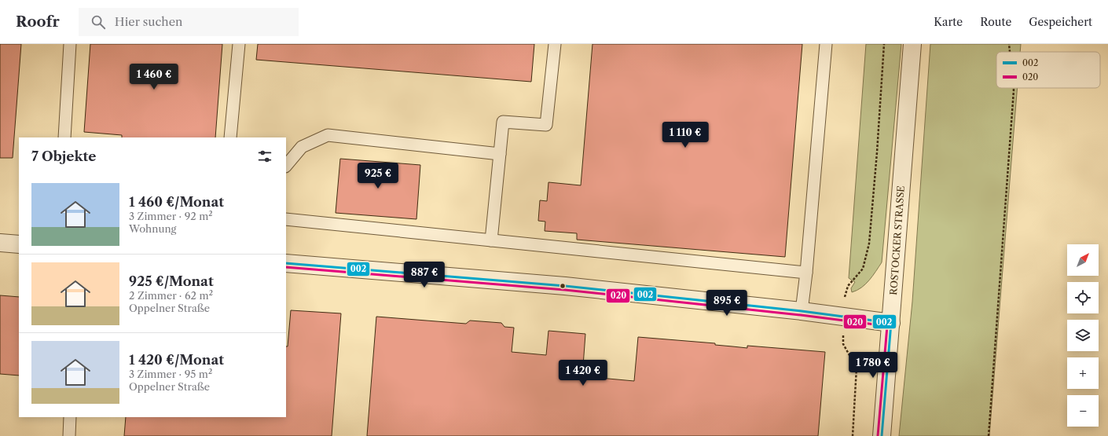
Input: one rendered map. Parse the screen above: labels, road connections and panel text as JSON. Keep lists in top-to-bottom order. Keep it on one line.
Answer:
{"streets":{"street":["ROSTOCKER STRASSE"]},"lines":["transit line 002","transit line 020"],"legend":["002","020"],"north":"top right","page":{"header":"Roofr","search":"Hier suchen","nav":["Karte","Route","Gespeichert"],"price":["1 460 €","1 110 €","925 €","887 €","895 €","1 780 €","1 420 €"],"heading":"7 Objekte","list":[{"name":"1 460 €/Monat","note":"3 Zimmer · 92 m² · Wohnung"},{"name":"925 €/Monat","note":"2 Zimmer · 62 m² · Oppelner Straße"},{"name":"1 420 €/Monat","note":"3 Zimmer · 95 m² · Oppelner Straße"}],"map_buttons":["+","−"]}}
